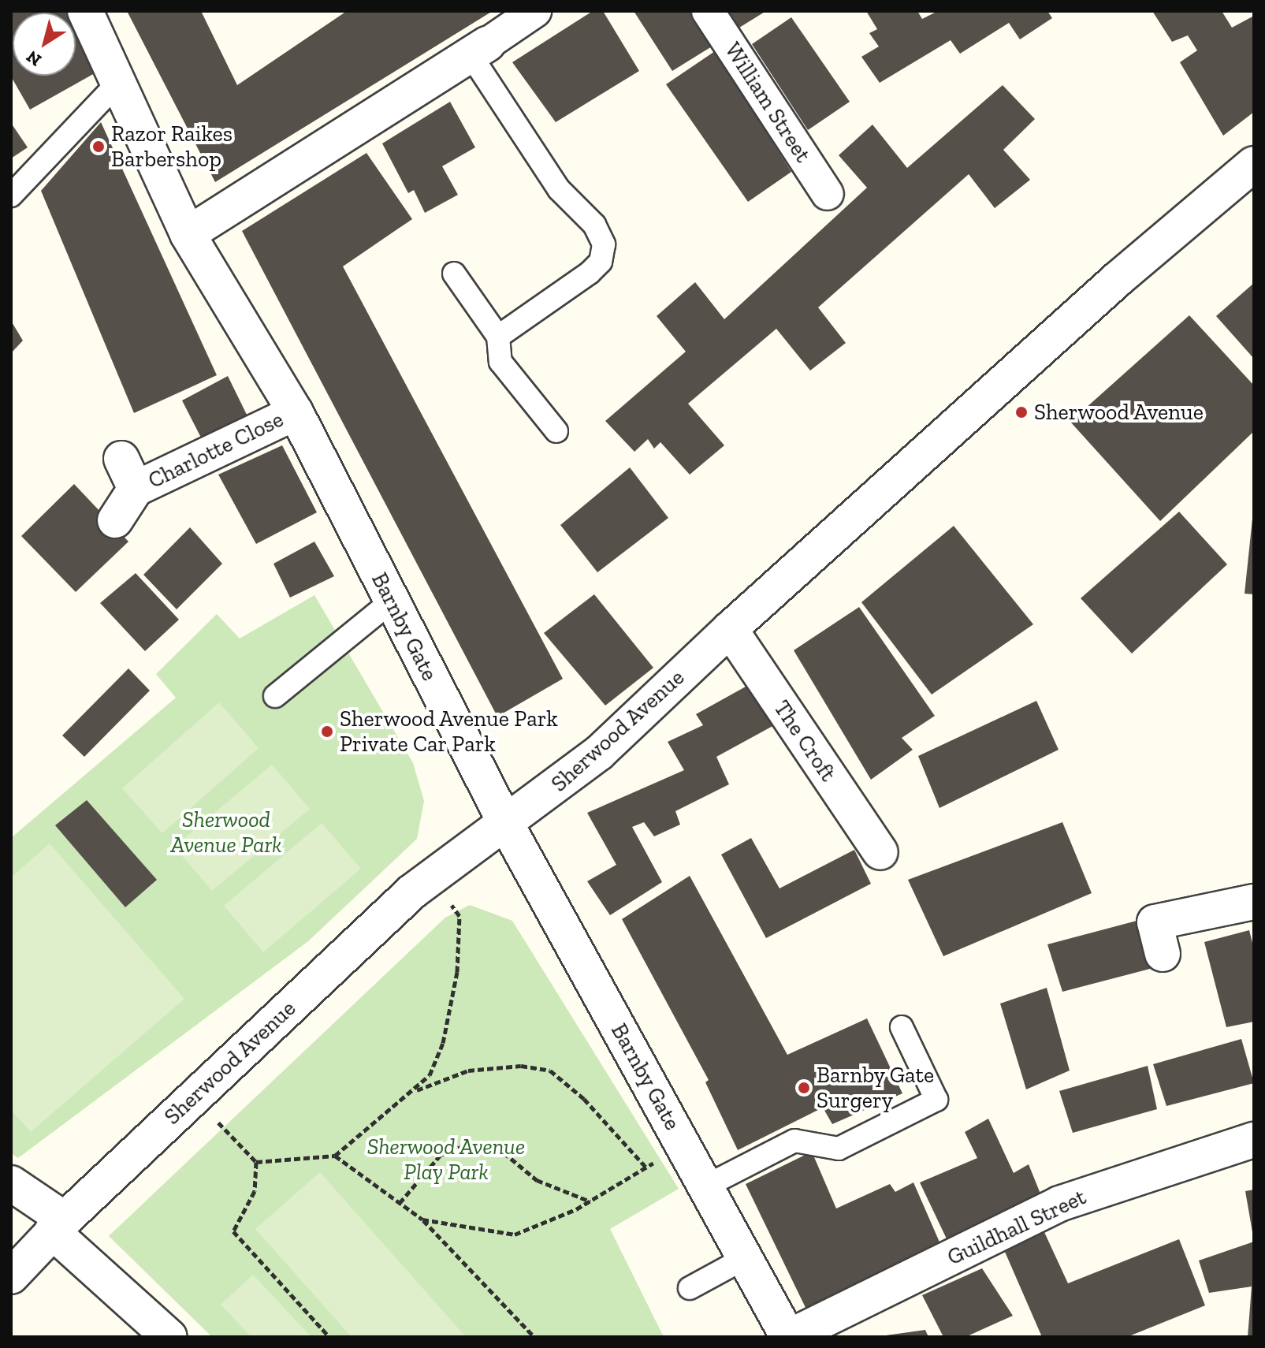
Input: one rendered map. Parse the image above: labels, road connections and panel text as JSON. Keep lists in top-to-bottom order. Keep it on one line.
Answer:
{"streets":{"street":["William Street","Charlotte Close","Barnby Gate","Sherwood Avenue","The Croft","Guildhall Street"]},"crossings":[["Charlotte Close","Barnby Gate"],["Barnby Gate","Sherwood Avenue"],["Barnby Gate","Guildhall Street"],["Sherwood Avenue","The Croft"]],"parks":["Sherwood Avenue Park","Sherwood Avenue Play Park"],"places":["Razor Raikes Barbershop","Sherwood Avenue","Sherwood Avenue Park Private Car Park","Barnby Gate Surgery"],"north":"bottom left"}
